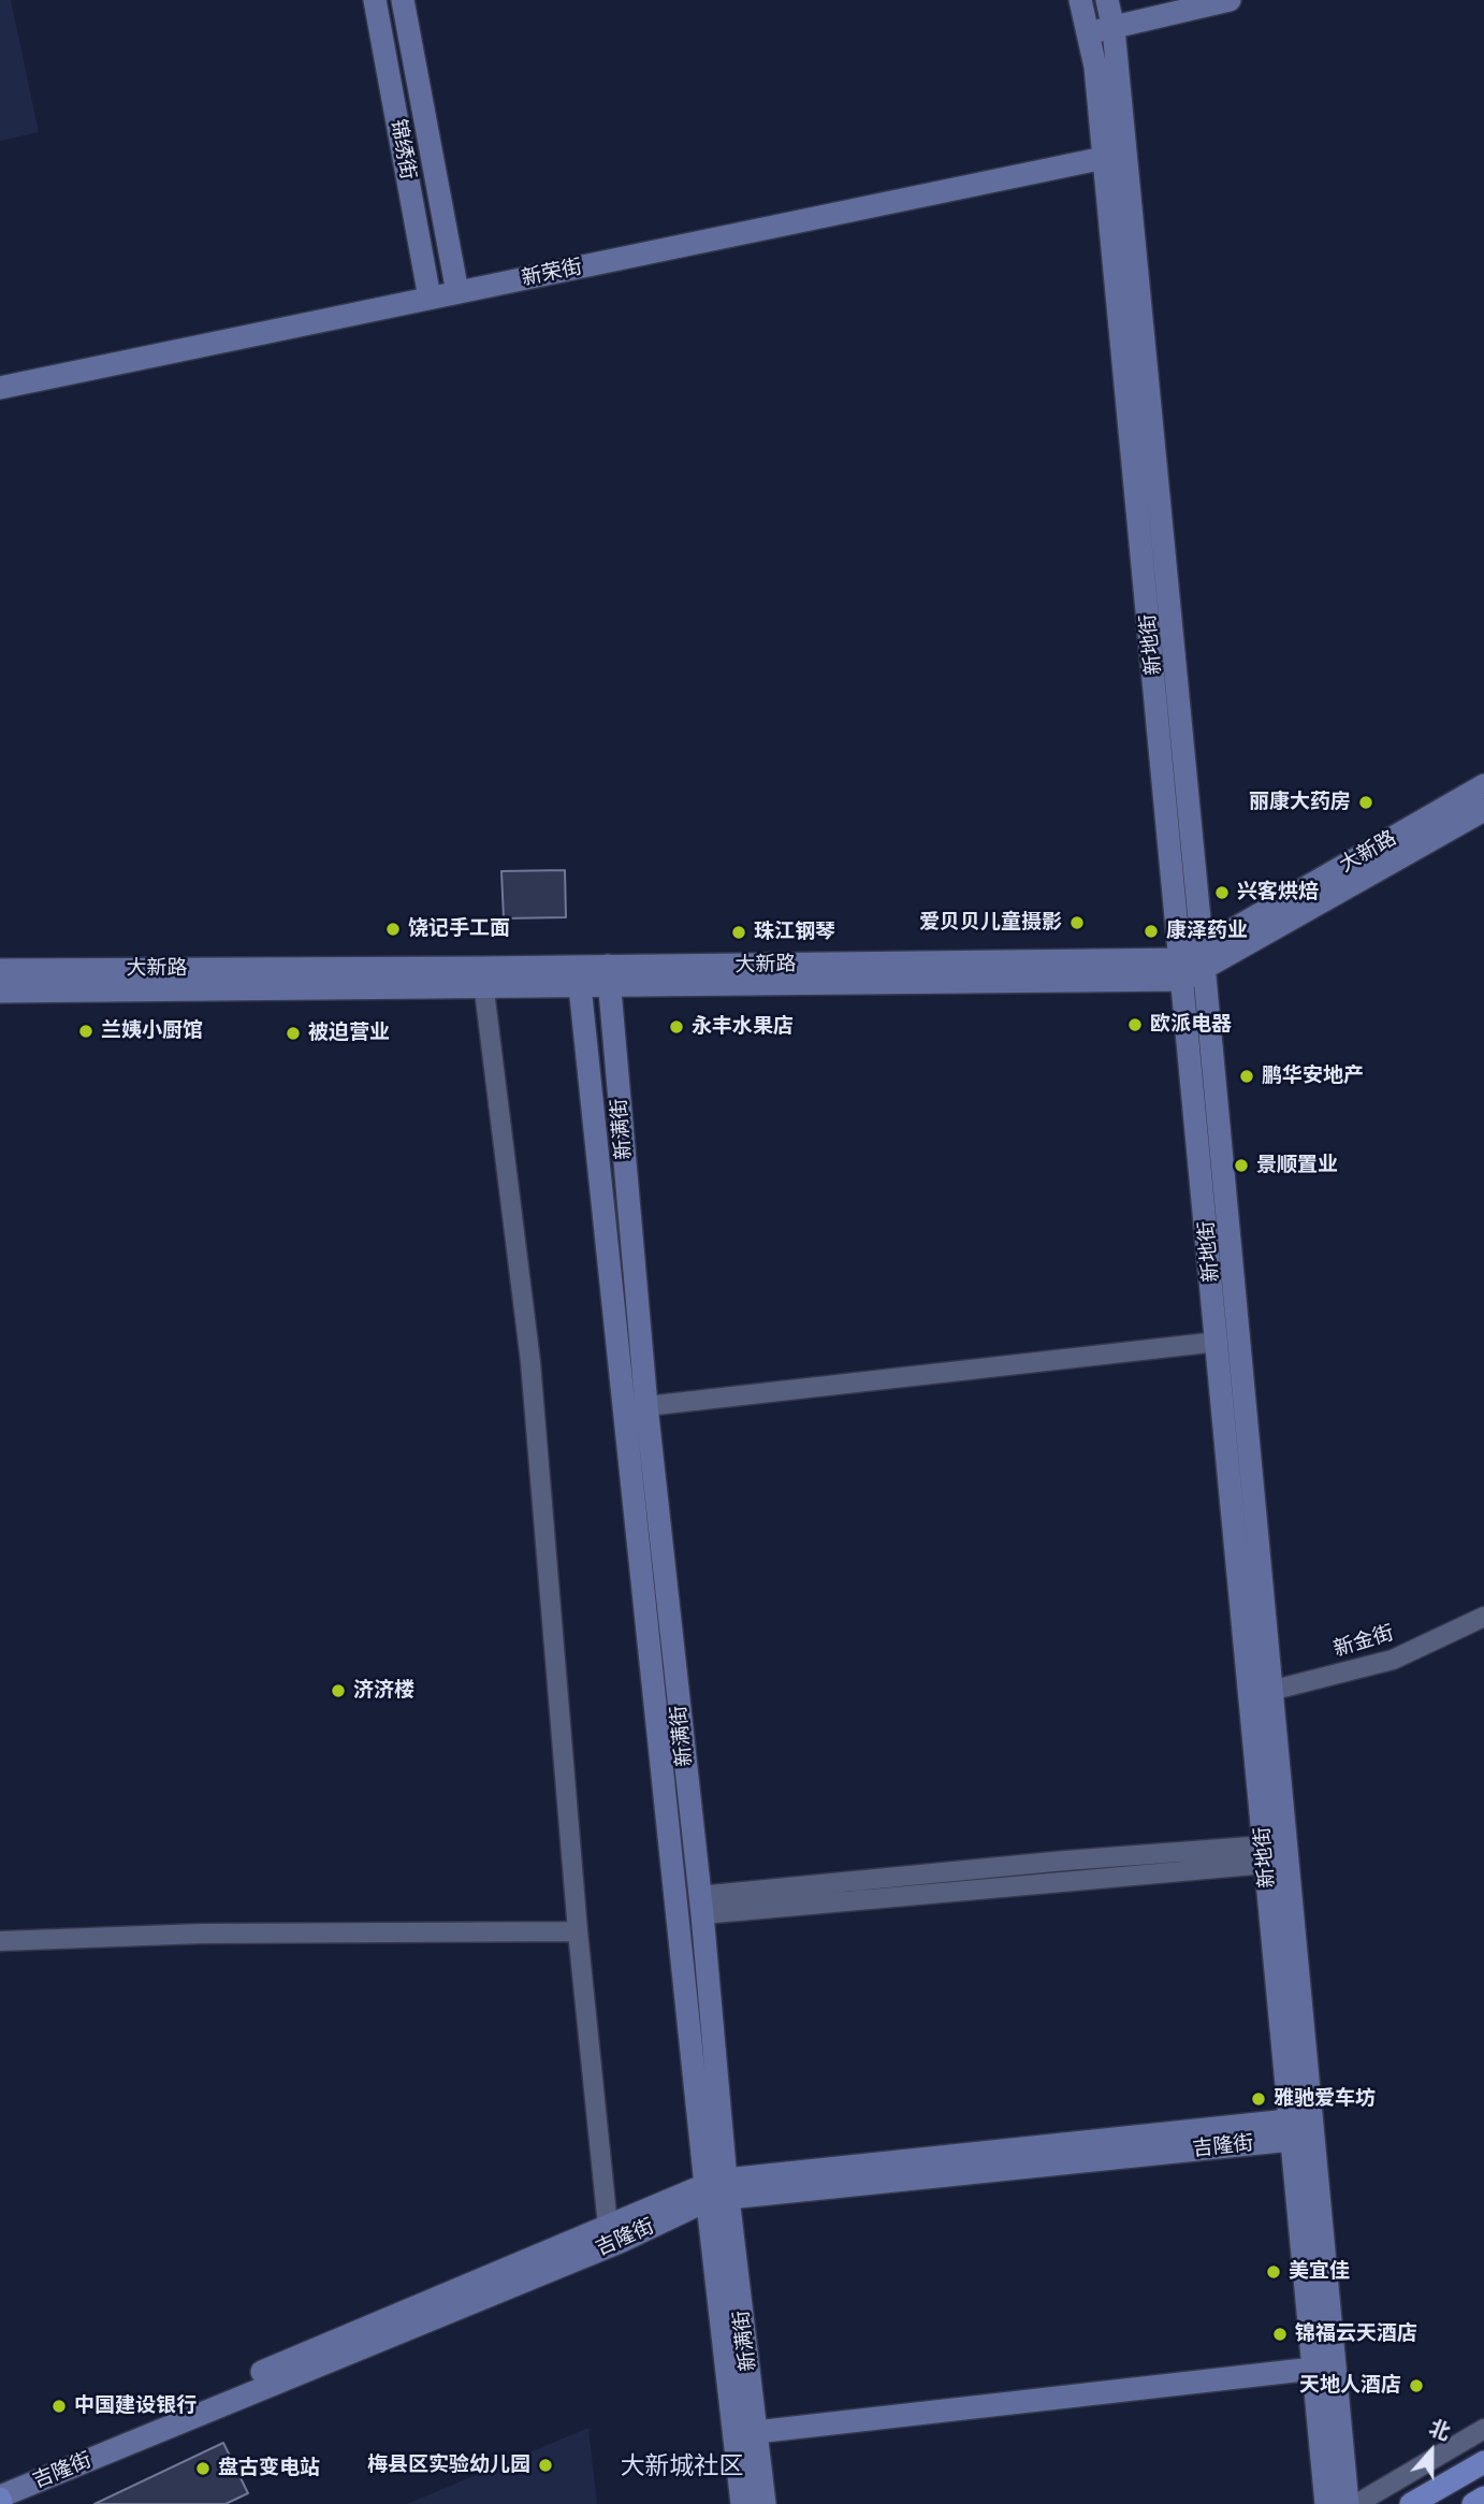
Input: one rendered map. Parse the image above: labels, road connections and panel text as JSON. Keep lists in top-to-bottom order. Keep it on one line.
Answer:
{"streets":{"street":["锦绣街","新荣街","新地街","大新路","新满街","新金街","吉隆街"]},"crossings":[["锦绣街","新荣街"],["新荣街","新地街"],["新地街","大新路"],["新地街","新金街"],["新地街","吉隆街"],["大新路","新满街"],["新满街","吉隆街"]],"districts":["大新城社区"],"places":["丽康大药房","兴客烘焙","爱贝贝儿童摄影","饶记手工面","康泽药业","珠江钢琴","欧派电器","永丰水果店","兰姨小厨馆","被迫营业","鹏华安地产","景顺置业","济济楼","雅驰爱车坊","美宜佳","锦福云天酒店","天地人酒店","中国建设银行","梅县区实验幼儿园","盘古变电站"],"north":"top"}
